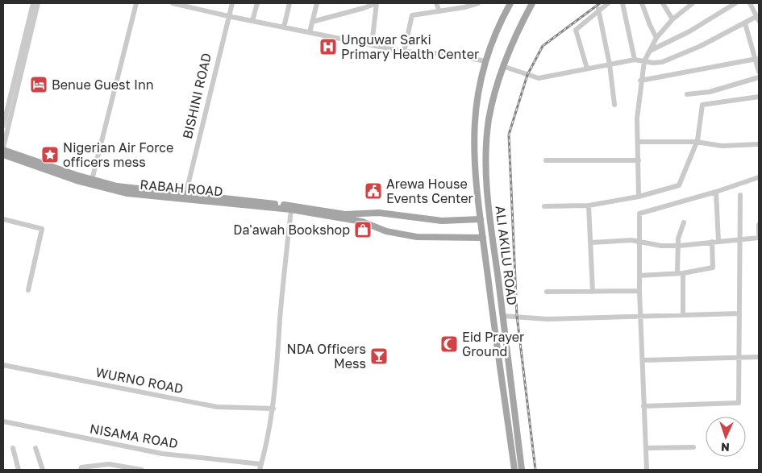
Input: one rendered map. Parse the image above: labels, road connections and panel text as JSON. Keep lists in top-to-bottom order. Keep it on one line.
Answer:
{"streets":{"main road":["RABAH ROAD","ALI AKILU ROAD"],"street":["BISHINI ROAD","WURNO ROAD","NISAMA ROAD"]},"crossings":[["BISHINI ROAD","RABAH ROAD"],["RABAH ROAD","ALI AKILU ROAD"]],"places":{"hospital":["Unguwar Sarki Primary Health Center"],"hotel":["Benue Guest Inn"],"place":["Nigerian Air Force officers mess"],"public building":["Arewa House Events Center"],"shop":["Da'awah Bookshop"],"mosque":["Eid Prayer Ground"],"bar":["NDA Officers Mess"]},"north":"bottom"}
